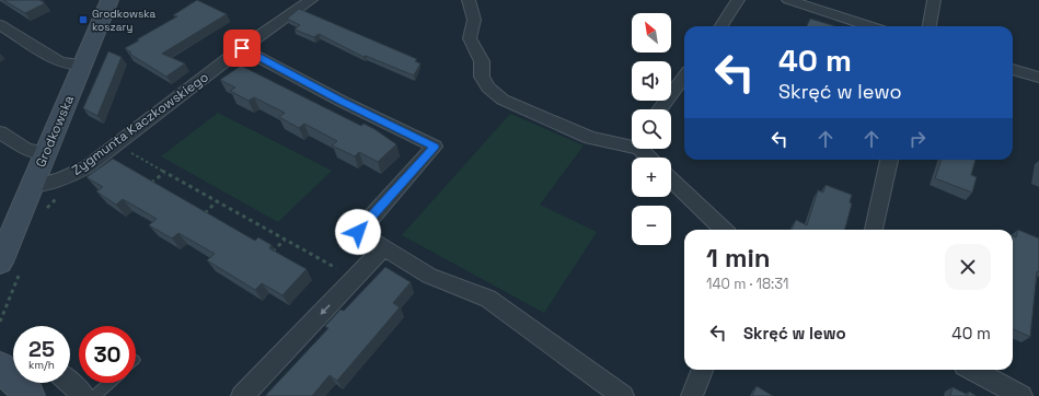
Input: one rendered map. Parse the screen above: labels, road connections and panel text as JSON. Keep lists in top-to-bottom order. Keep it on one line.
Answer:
{"streets":{"main road":["Grodkowska"],"street":["Zygmunta Kaczkowskiego"]},"crossings":[["Zygmunta Kaczkowskiego","Grodkowska"]],"places":{"transit":["Grodkowska koszary"]},"north":"top left","page":{"map_buttons":["+","−"],"turn":["40 m","Skręć w lewo"],"heading":["1 min","140 m · 18:31"],"list":[{"name":"Skręć w lewo","value":"40 m"}],"speed":"25 km/h","limit":"30"}}
